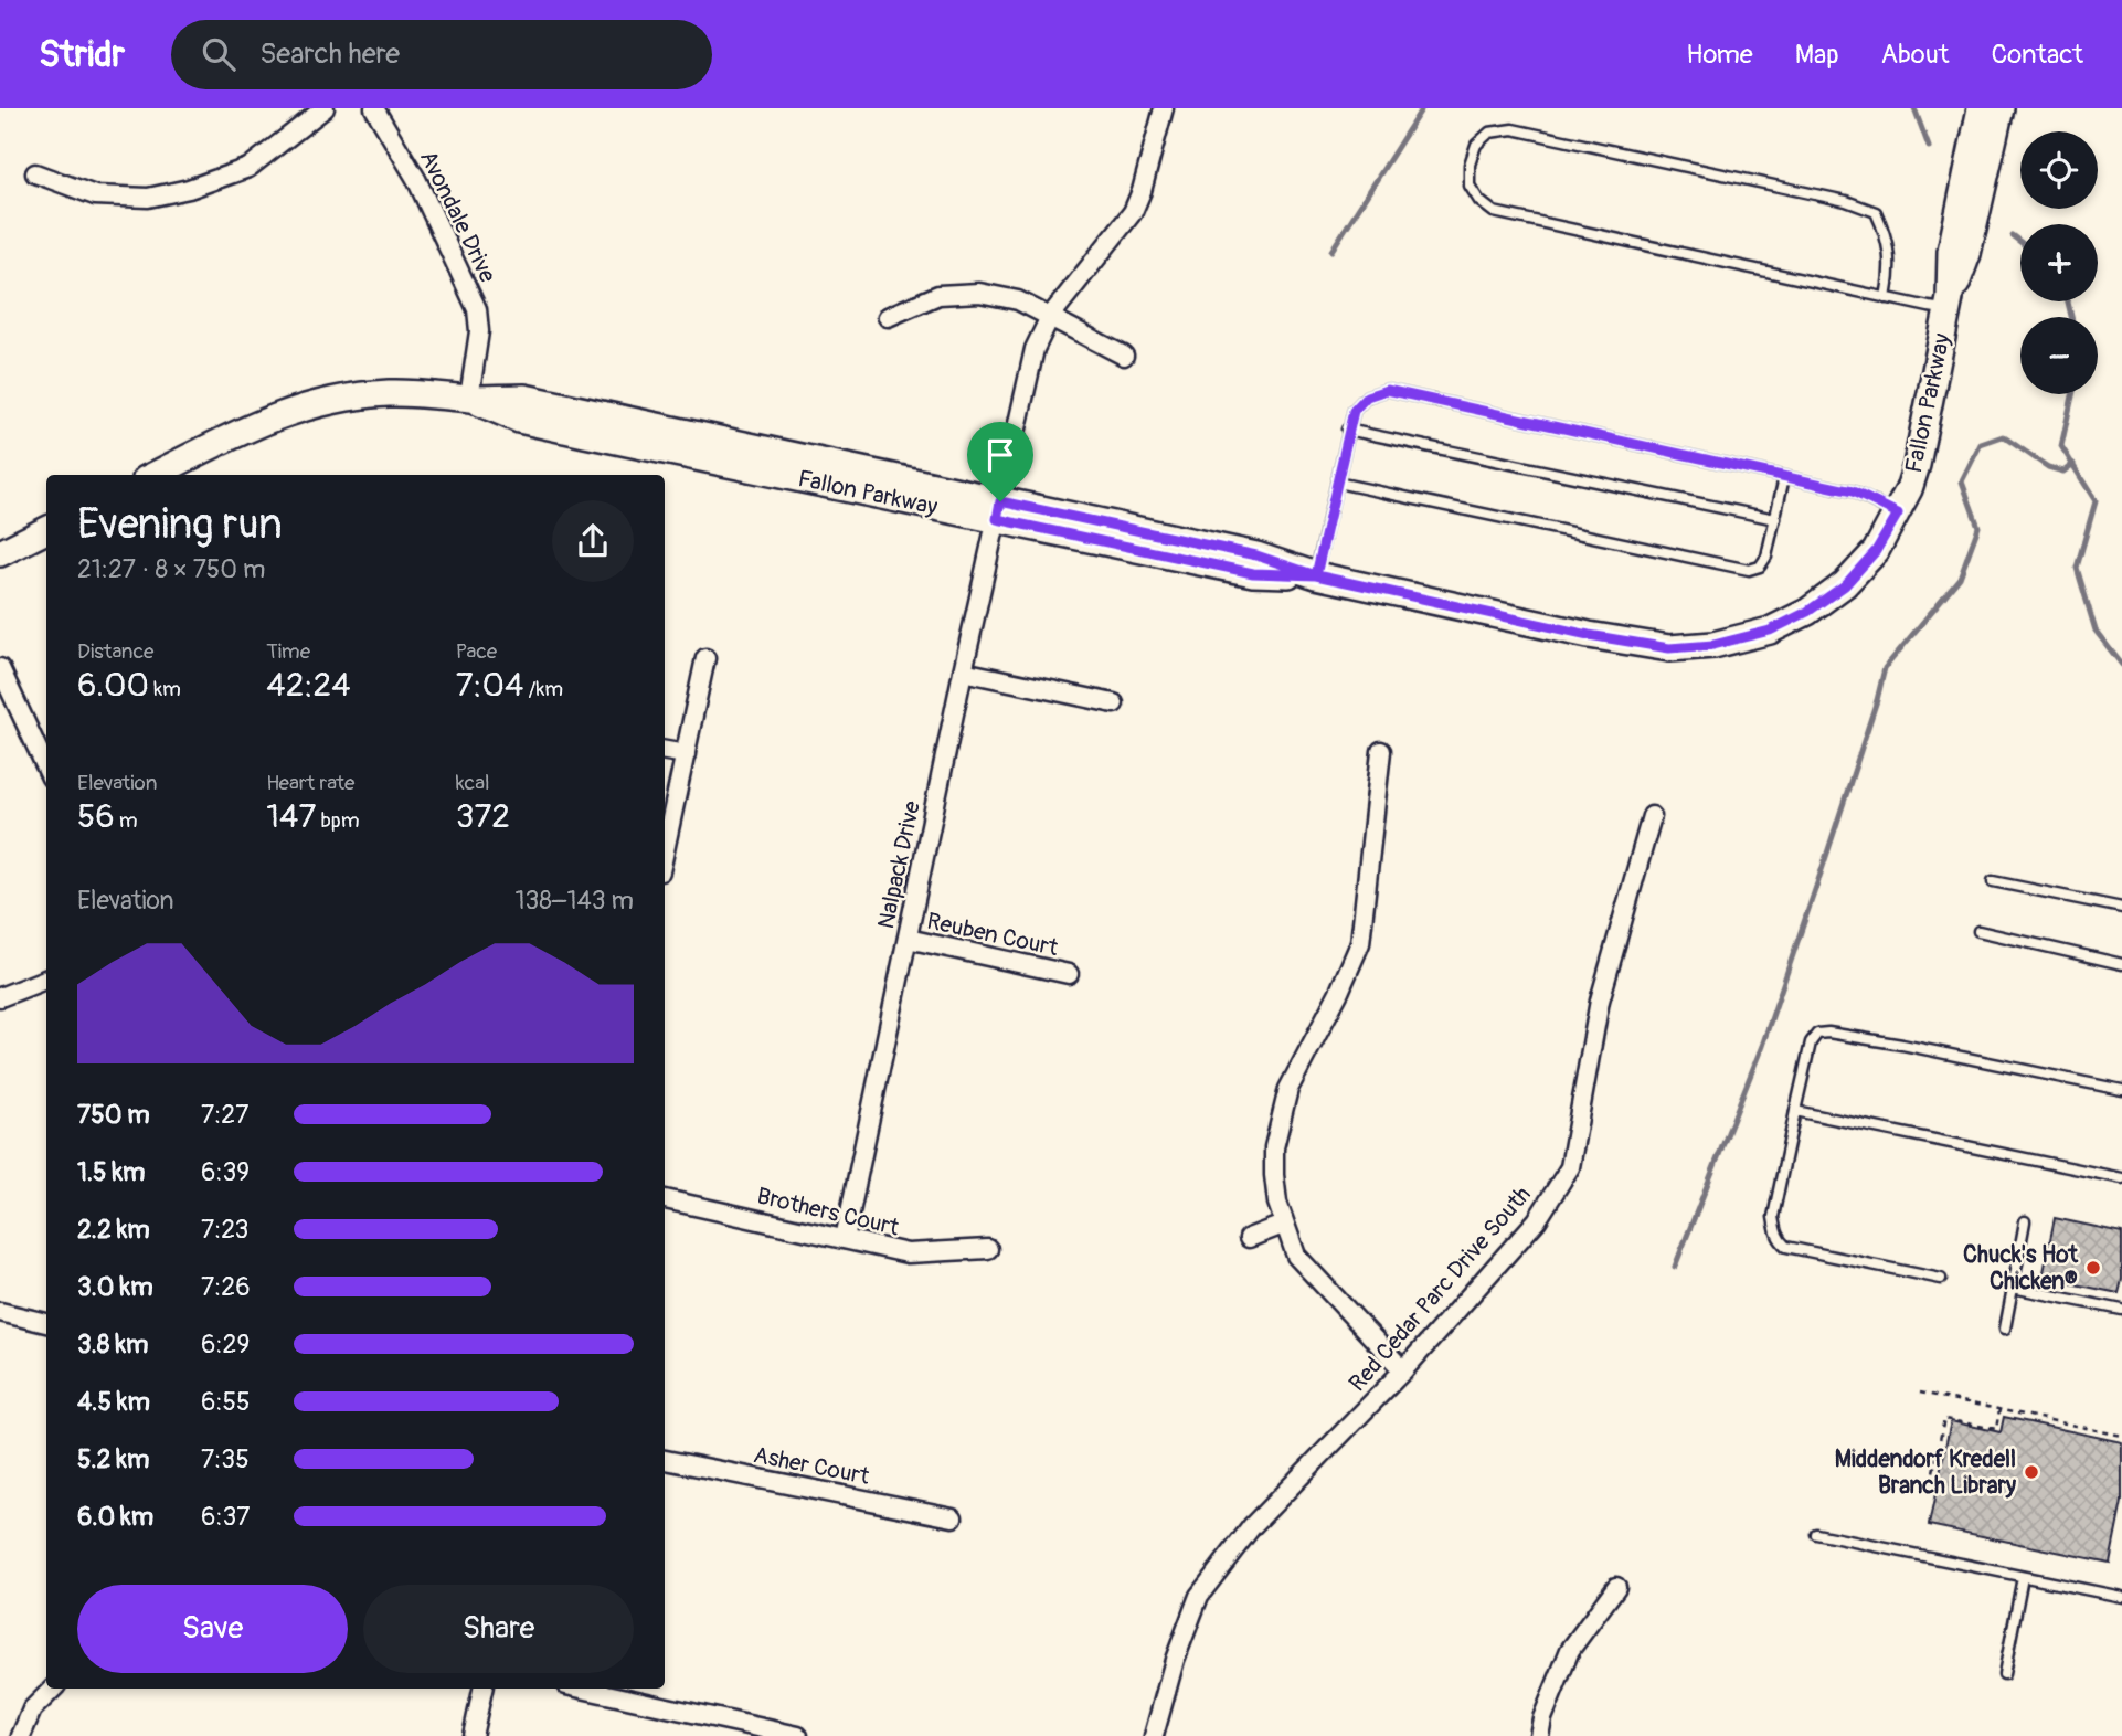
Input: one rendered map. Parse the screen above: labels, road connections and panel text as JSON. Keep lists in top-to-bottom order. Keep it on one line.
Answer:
{"streets":{"street":["Avondale Drive","Fallon Parkway","Nalpack Drive","Reuben Court","Brothers Court","Red Cedar Parc Drive South","Asher Court"]},"crossings":[["Avondale Drive","Fallon Parkway"],["Fallon Parkway","Nalpack Drive"],["Nalpack Drive","Reuben Court"],["Nalpack Drive","Brothers Court"]],"places":["Chuck's Hot Chicken®","Middendorf Kredell Branch Library"],"page":{"header":"Stridr","search":"Search here","nav":["Home","Map","About","Contact"],"map_buttons":["+","−"],"heading":["Evening run","21:27 · 8 × 750 m"],"stats":[["Distance","6.00 km"],["Time","42:24"],["Pace","7:04 /km"],["Elevation","56 m"],["Heart rate","147 bpm"],["kcal","372"]],"chart":["Elevation","138–143 m"],"list":[{"name":"750 m","note":"7:27"},{"name":"1.5 km","note":"6:39"},{"name":"2.2 km","note":"7:23"},{"name":"3.0 km","note":"7:26"},{"name":"3.8 km","note":"6:29"},{"name":"4.5 km","note":"6:55"},{"name":"5.2 km","note":"7:35"},{"name":"6.0 km","note":"6:37"}],"buttons":["Save","Share"]}}
